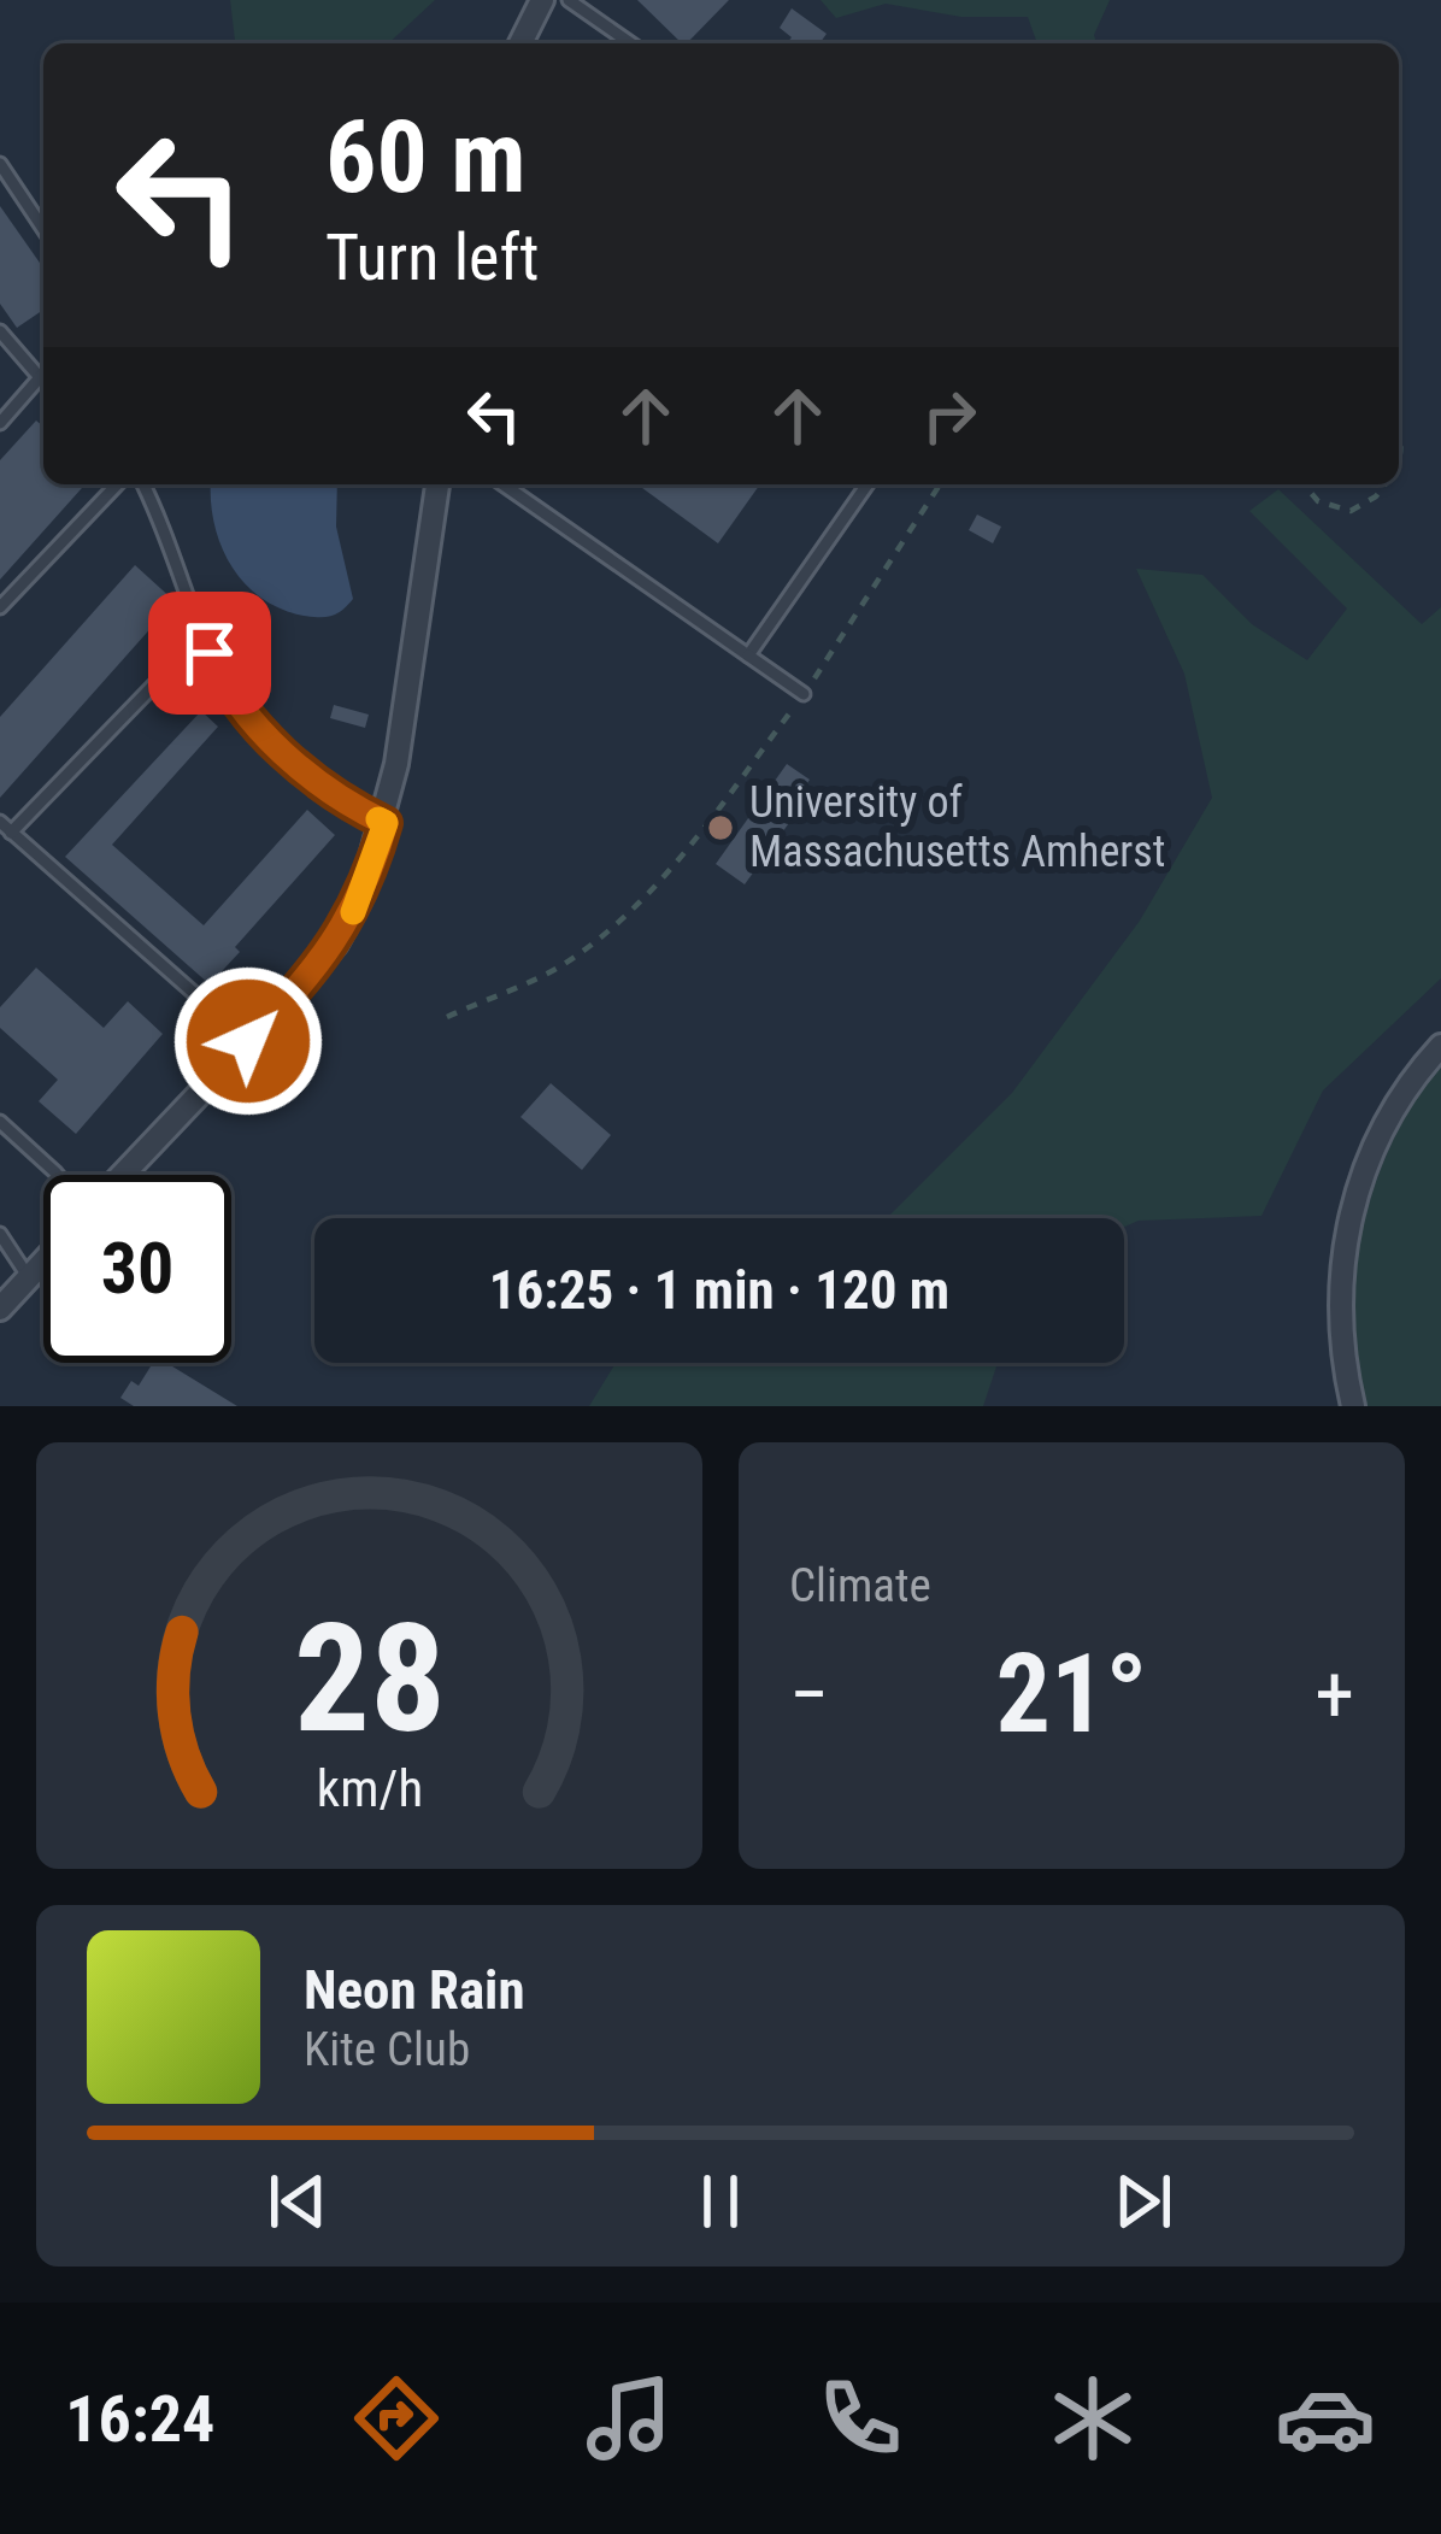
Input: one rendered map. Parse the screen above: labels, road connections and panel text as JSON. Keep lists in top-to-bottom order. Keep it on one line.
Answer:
{"places":["University of Massachusetts Amherst"],"page":{"turn":["60 m","Turn left"],"limit":"30","trip":"16:25 · 1 min · 120 m","tile":"Climate","heat":["−","21°","+"],"song":["Neon Rain","Kite Club"],"tabs":"16:24","gauge":["28","km/h"]}}
